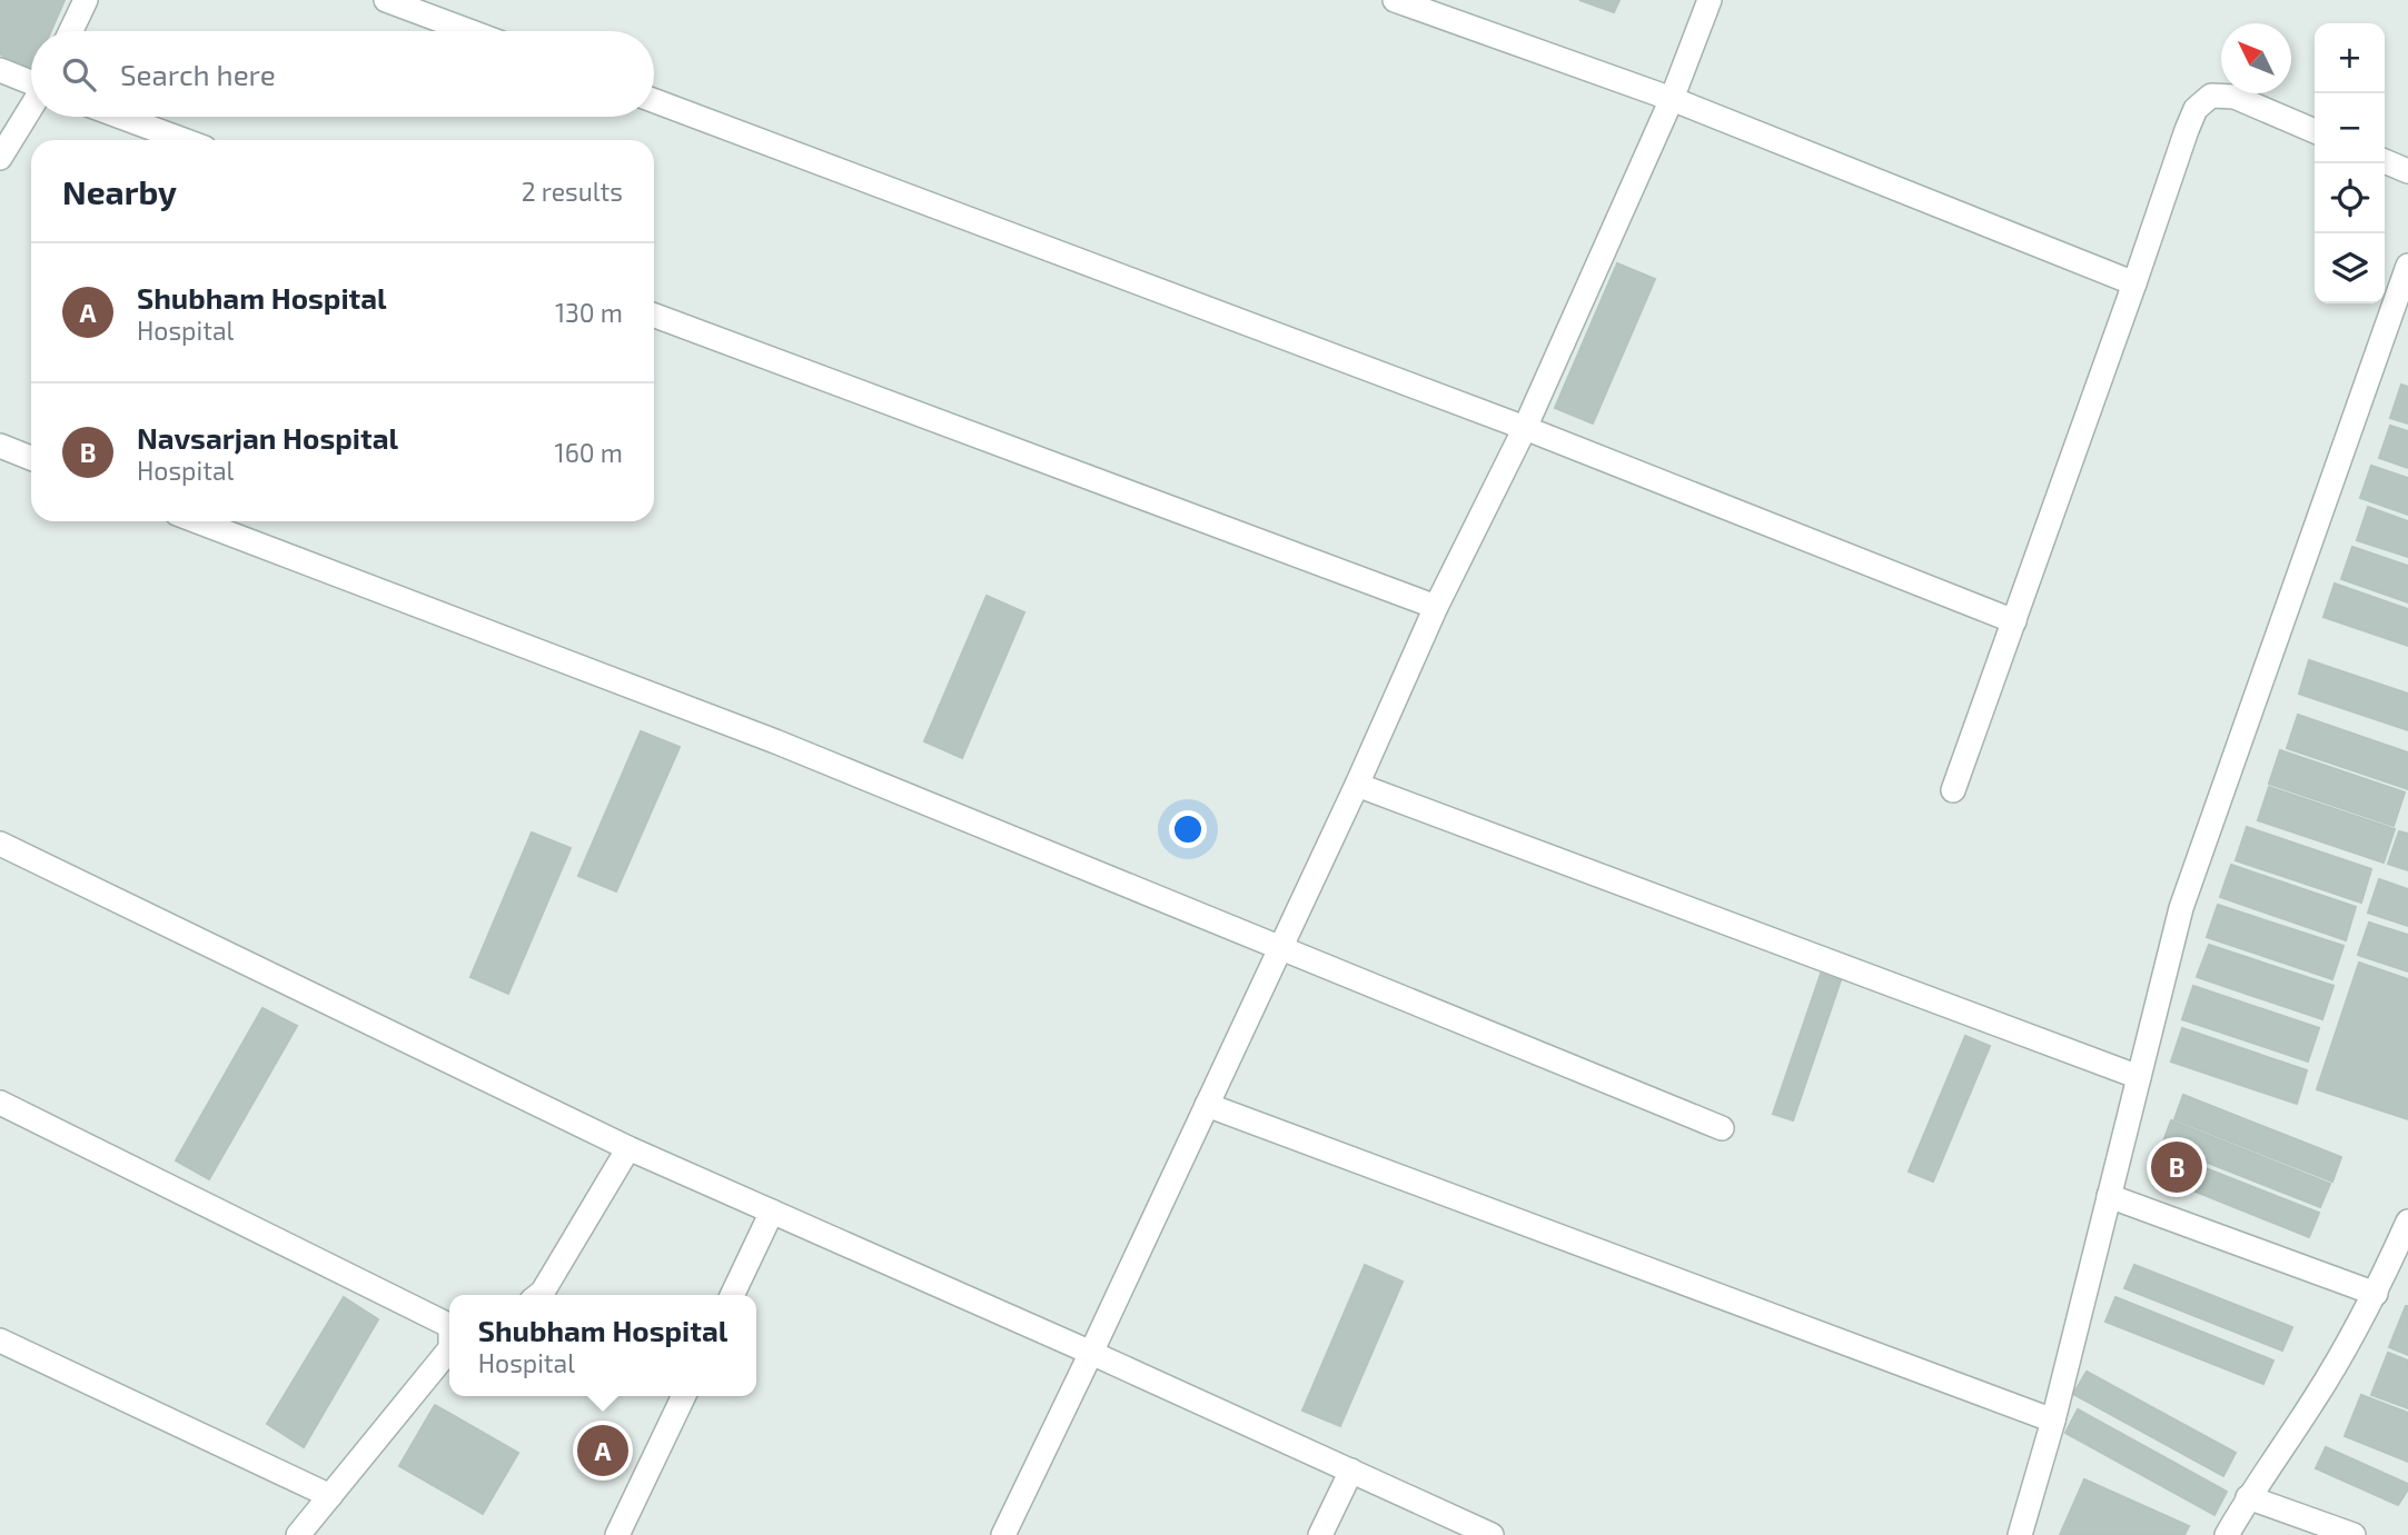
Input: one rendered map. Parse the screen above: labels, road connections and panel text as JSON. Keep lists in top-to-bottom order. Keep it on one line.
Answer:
{"north":"top left","page":{"map_buttons":["+","−"],"search":"Search here","heading":["Nearby","2 results"],"list":[{"mark":"A","name":"Shubham Hospital","note":"Hospital","value":"130 m"},{"mark":"B","name":"Navsarjan Hospital","note":"Hospital","value":"160 m"}],"pins":["B","A"],"popup":["Shubham Hospital","Hospital"]}}
